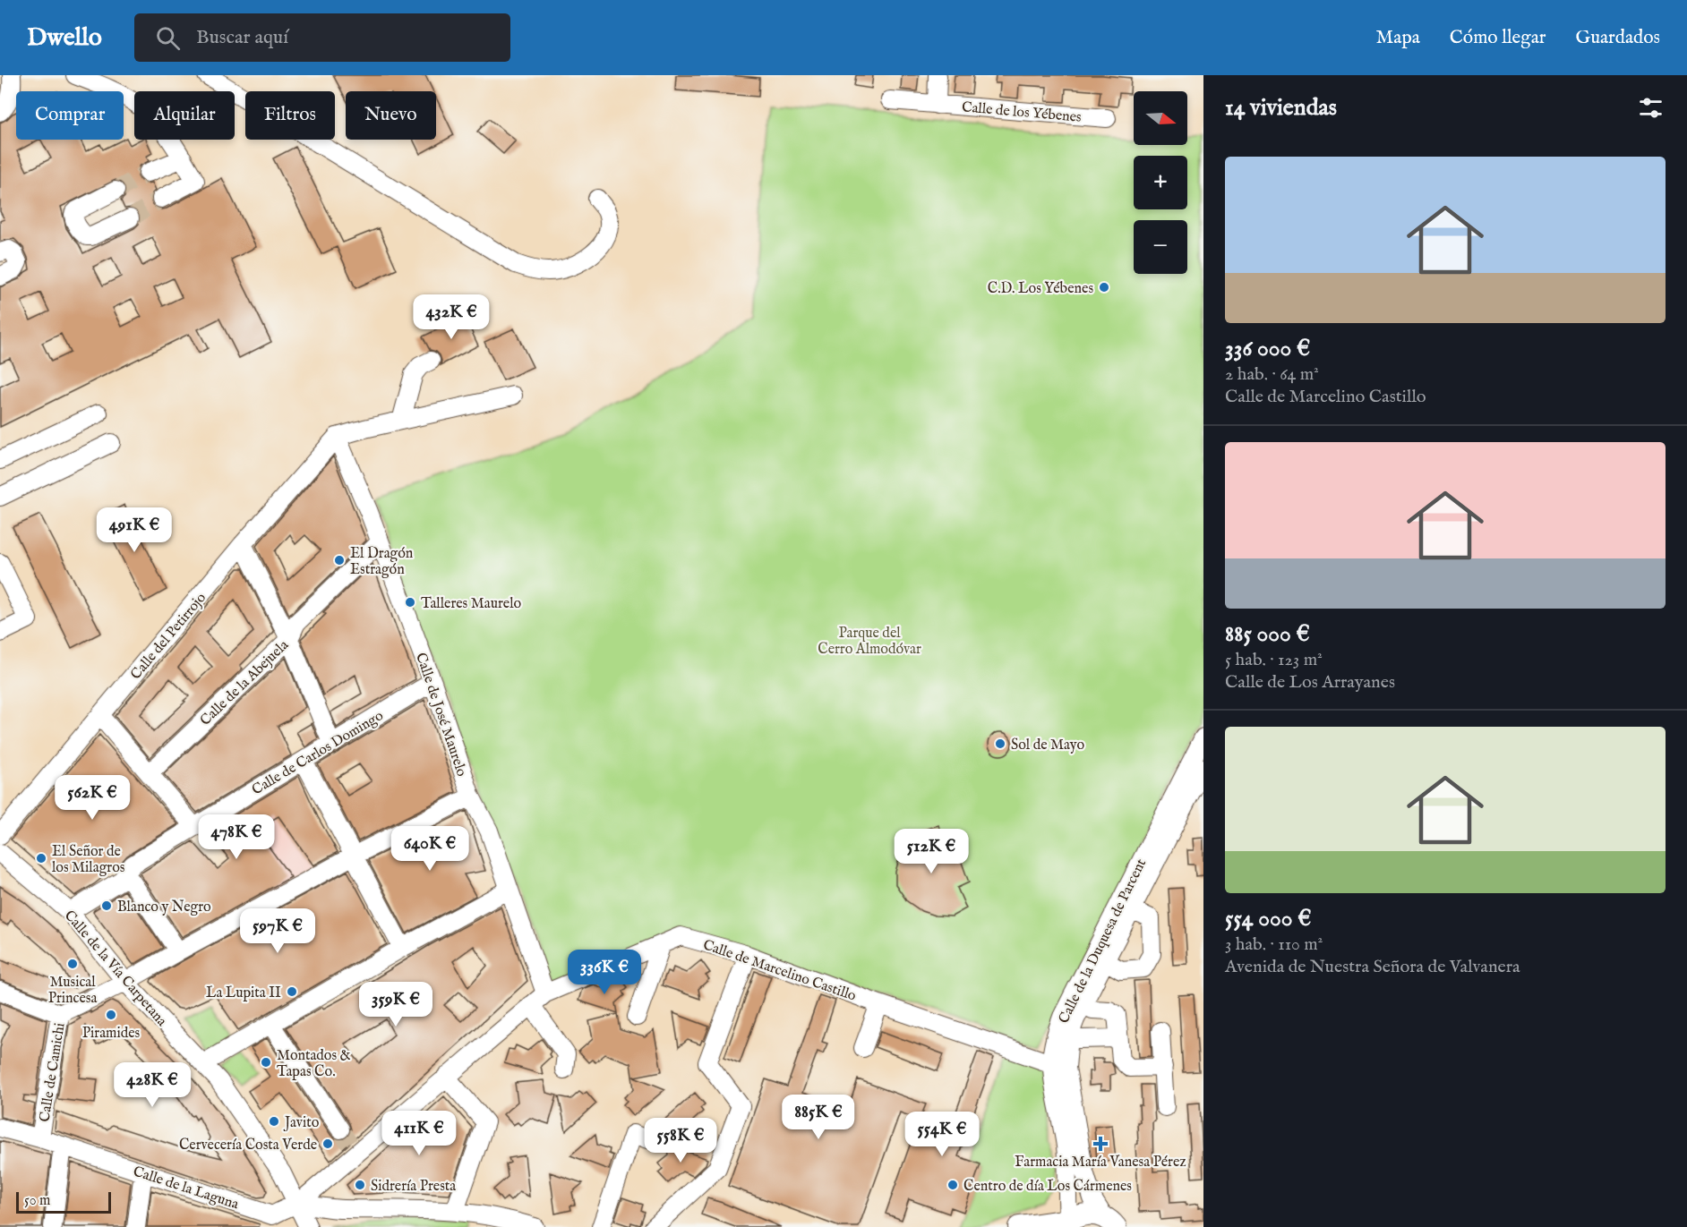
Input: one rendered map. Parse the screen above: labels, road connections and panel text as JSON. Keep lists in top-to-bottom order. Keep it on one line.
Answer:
{"streets":{"street":["Calle de los Yébenes","Calle del Petirrojo","Calle de la Abejuela","Calle de José Maurelo","Calle de Carlos Domingo","Calle de la Duquesa de Parcent","Calle de la Vía Carpetana","Calle de Marcelino Castillo","Calle de Camichi","Calle de la Laguna"]},"crossings":[["Calle del Petirrojo","Calle de José Maurelo"],["Calle de la Abejuela","Calle de José Maurelo"],["Calle de José Maurelo","Calle de Carlos Domingo"],["Calle de José Maurelo","Calle de Marcelino Castillo"],["Calle de José Maurelo","Calle de Camichi"],["Calle de Carlos Domingo","Calle de la Vía Carpetana"],["Calle de la Duquesa de Parcent","Calle de Marcelino Castillo"],["Calle de la Vía Carpetana","Calle de Marcelino Castillo"],["Calle de la Vía Carpetana","Calle de Camichi"],["Calle de la Vía Carpetana","Calle de la Laguna"],["Calle de Marcelino Castillo","Calle de la Laguna"],["Calle de Camichi","Calle de la Laguna"]],"parks":["Parque del Cerro Almodóvar"],"places":{"other":["C.D. Los Yébenes","El Dragón Estragón","Talleres Maurelo","Sol de Mayo","El Señor de los Milagros","Blanco y Negro","Musical Princesa","La Lupita II","Piramides","Montados & Tapas Co.","Javito","Cervecería Costa Verde","Sidrería Presta","Centro de día Los Cármenes"],"health":["Farmacia María Vanesa Pérez"]},"scale_bar":"50 m","north":"right","page":{"header":"Dwello","search":"Buscar aquí","nav":["Mapa","Cómo llegar","Guardados"],"heading":"14 viviendas","map_buttons":["+","−"],"chip":["Comprar","Alquilar","Filtros","Nuevo"],"list":[{"name":"336 000 €","note":"2 hab. · 64 m² · Calle de Marcelino Castillo"},{"name":"885 000 €","note":"5 hab. · 123 m² · Calle de Los Arrayanes"},{"name":"554 000 €","note":"3 hab. · 110 m² · Avenida de Nuestra Señora de Valvanera"}],"price":["432K €","491K €","562K €","478K €","640K €","512K €","597K €","336K €","359K €","428K €","885K €","411K €","554K €","558K €"],"scale":"50 m"}}
